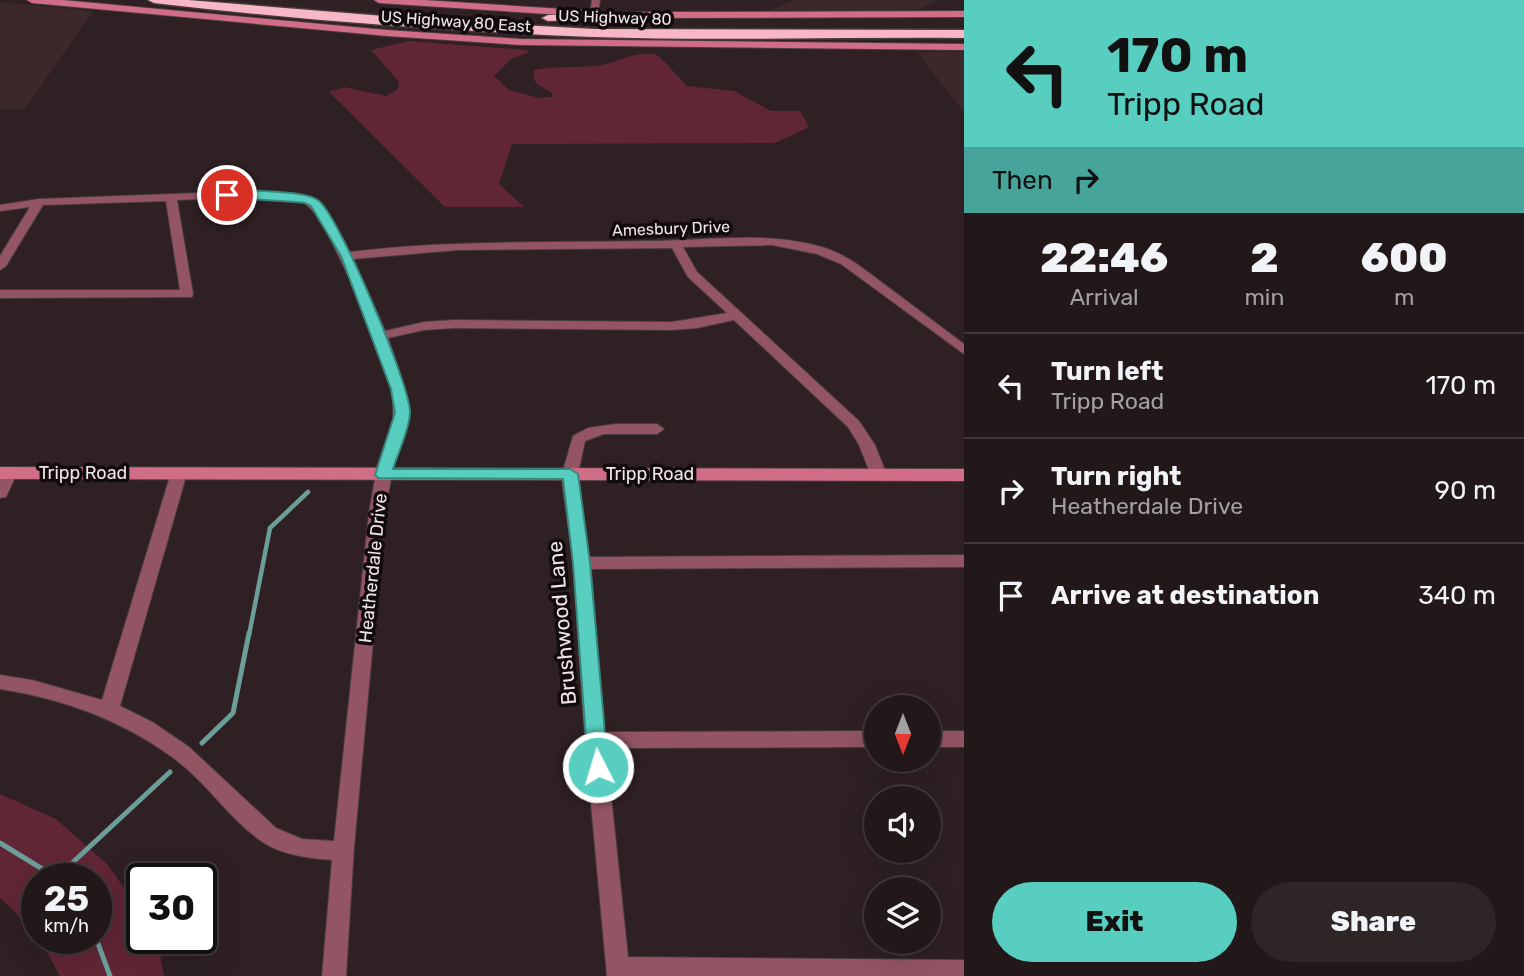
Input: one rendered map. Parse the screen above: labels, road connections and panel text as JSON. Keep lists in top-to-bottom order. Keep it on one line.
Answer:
{"streets":{"highway":["US Highway 80"],"main road":["US Highway 80 East","Tripp Road"],"street":["Amesbury Drive","Heatherdale Drive","Brushwood Lane"]},"crossings":[["Amesbury Drive","Heatherdale Drive"],["Tripp Road","Heatherdale Drive"],["Tripp Road","Brushwood Lane"]],"north":"bottom","page":{"turn":["170 m","Tripp Road"],"then":"Then","eta":["22:46","Arrival","2","min","600","m"],"list":[{"name":"Turn left","note":"Tripp Road","value":"170 m"},{"name":"Turn right","note":"Heatherdale Drive","value":"90 m"},{"name":"Arrive at destination","value":"340 m"}],"speed":"25 km/h","limit":"30","buttons":["Exit","Share"]}}
